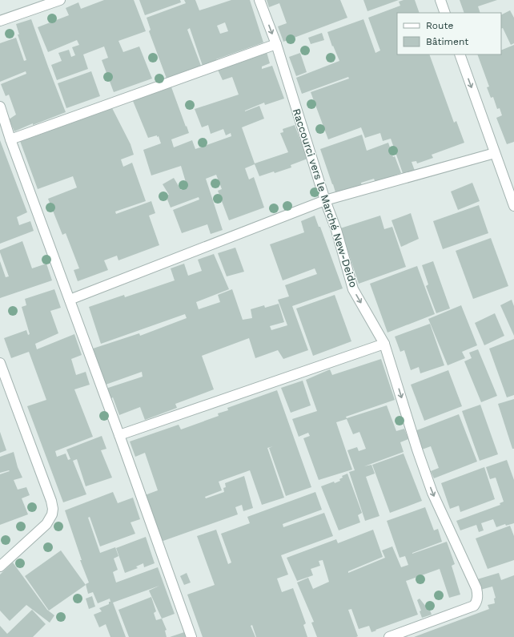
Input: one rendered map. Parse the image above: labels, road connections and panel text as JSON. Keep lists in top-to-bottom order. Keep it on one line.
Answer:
{"streets":{"street":["Raccourci vers le Marché New-Deido"]},"one_way":["Raccourci vers le Marché New-Deido"],"legend":["Route","Bâtiment"]}
